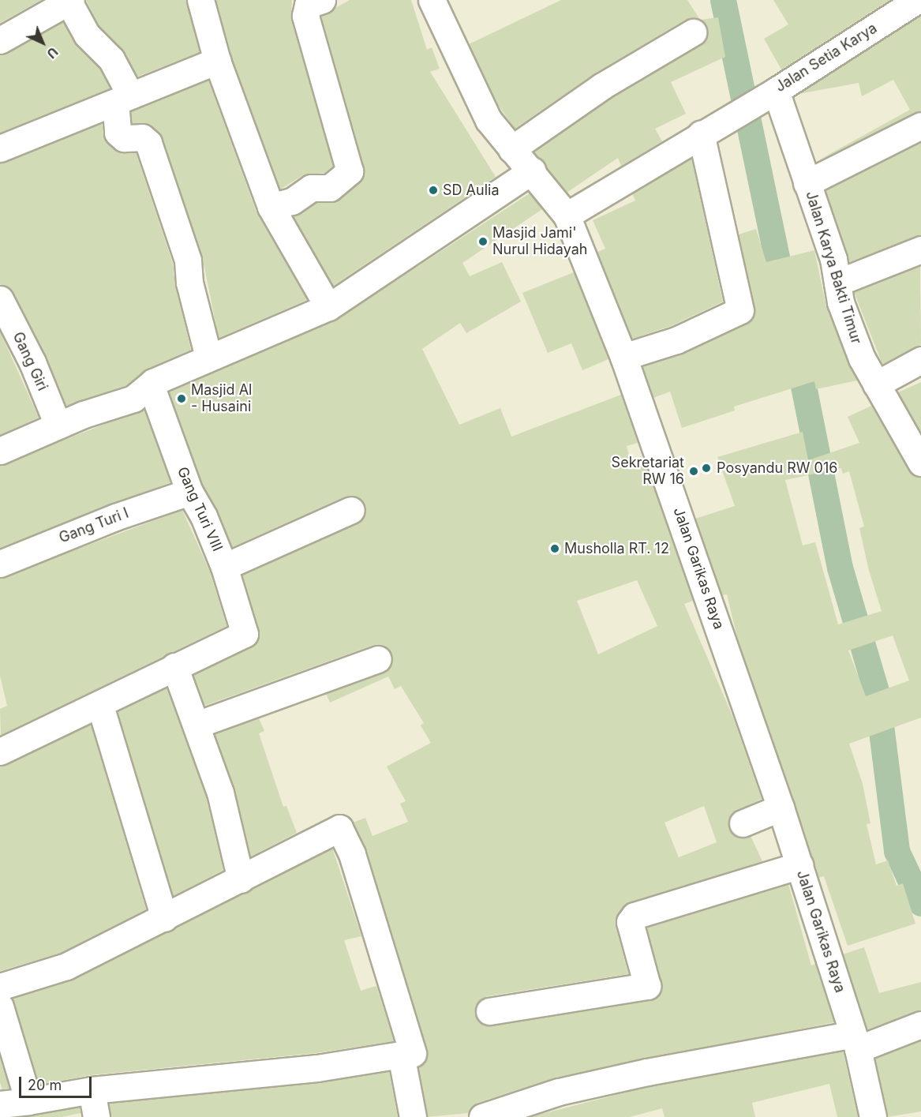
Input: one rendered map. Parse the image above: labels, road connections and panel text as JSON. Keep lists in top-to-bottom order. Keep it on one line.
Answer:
{"streets":{"street":["Jalan Setia Karya","Jalan Karya Bakti Timur","Gang Giri","Gang Turi VIII","Gang Turi I","Jalan Garikas Raya"]},"crossings":[["Jalan Setia Karya","Jalan Karya Bakti Timur"],["Jalan Setia Karya","Jalan Garikas Raya"],["Gang Turi VIII","Gang Turi I"]],"places":["SD Aulia","Masjid Jami' Nurul Hidayah","Masjid Al - Husaini","Posyandu RW 016","Sekretariat RW 16","Musholla RT. 12"],"scale_bar":"20 m","north":"bottom right"}
